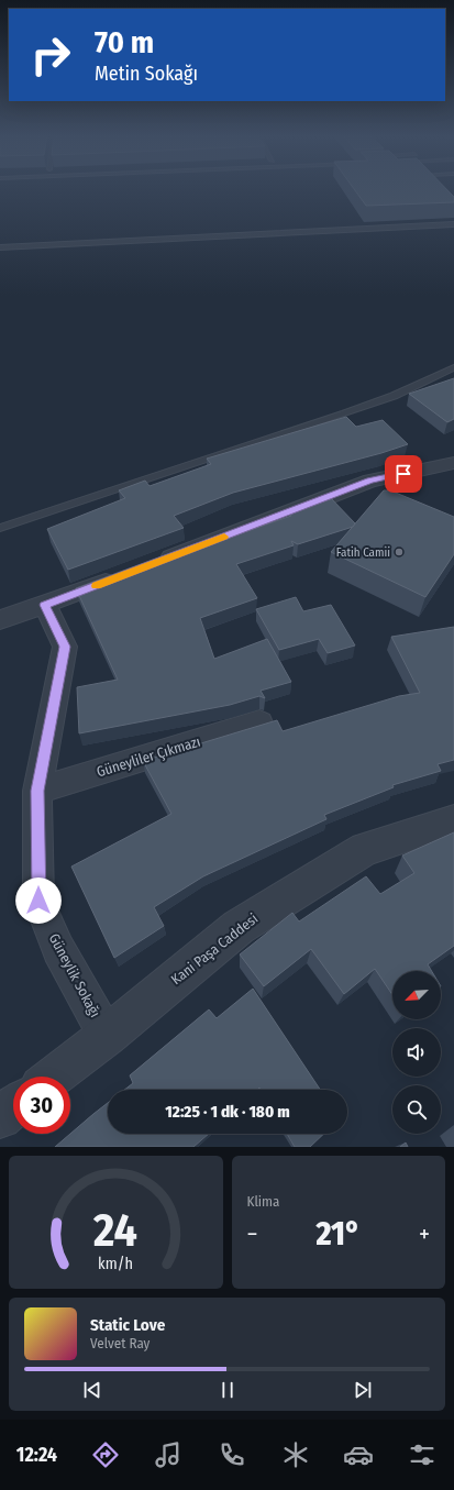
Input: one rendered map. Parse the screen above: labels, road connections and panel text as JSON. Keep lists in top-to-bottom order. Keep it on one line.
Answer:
{"streets":{"street":["Güneyliler Çıkmazı","Kani Paşa Caddesi","Güneylik Sokağı"]},"crossings":[["Güneyliler Çıkmazı","Güneylik Sokağı"],["Kani Paşa Caddesi","Güneylik Sokağı"]],"places":["Fatih Camii"],"north":"bottom left","page":{"turn":["70 m","Metin Sokağı"],"limit":"30","trip":"12:25 · 1 dk · 180 m","tile":"Klima","heat":["−","21°","+"],"song":["Static Love","Velvet Ray"],"tabs":"12:24","gauge":["24","km/h"]}}
